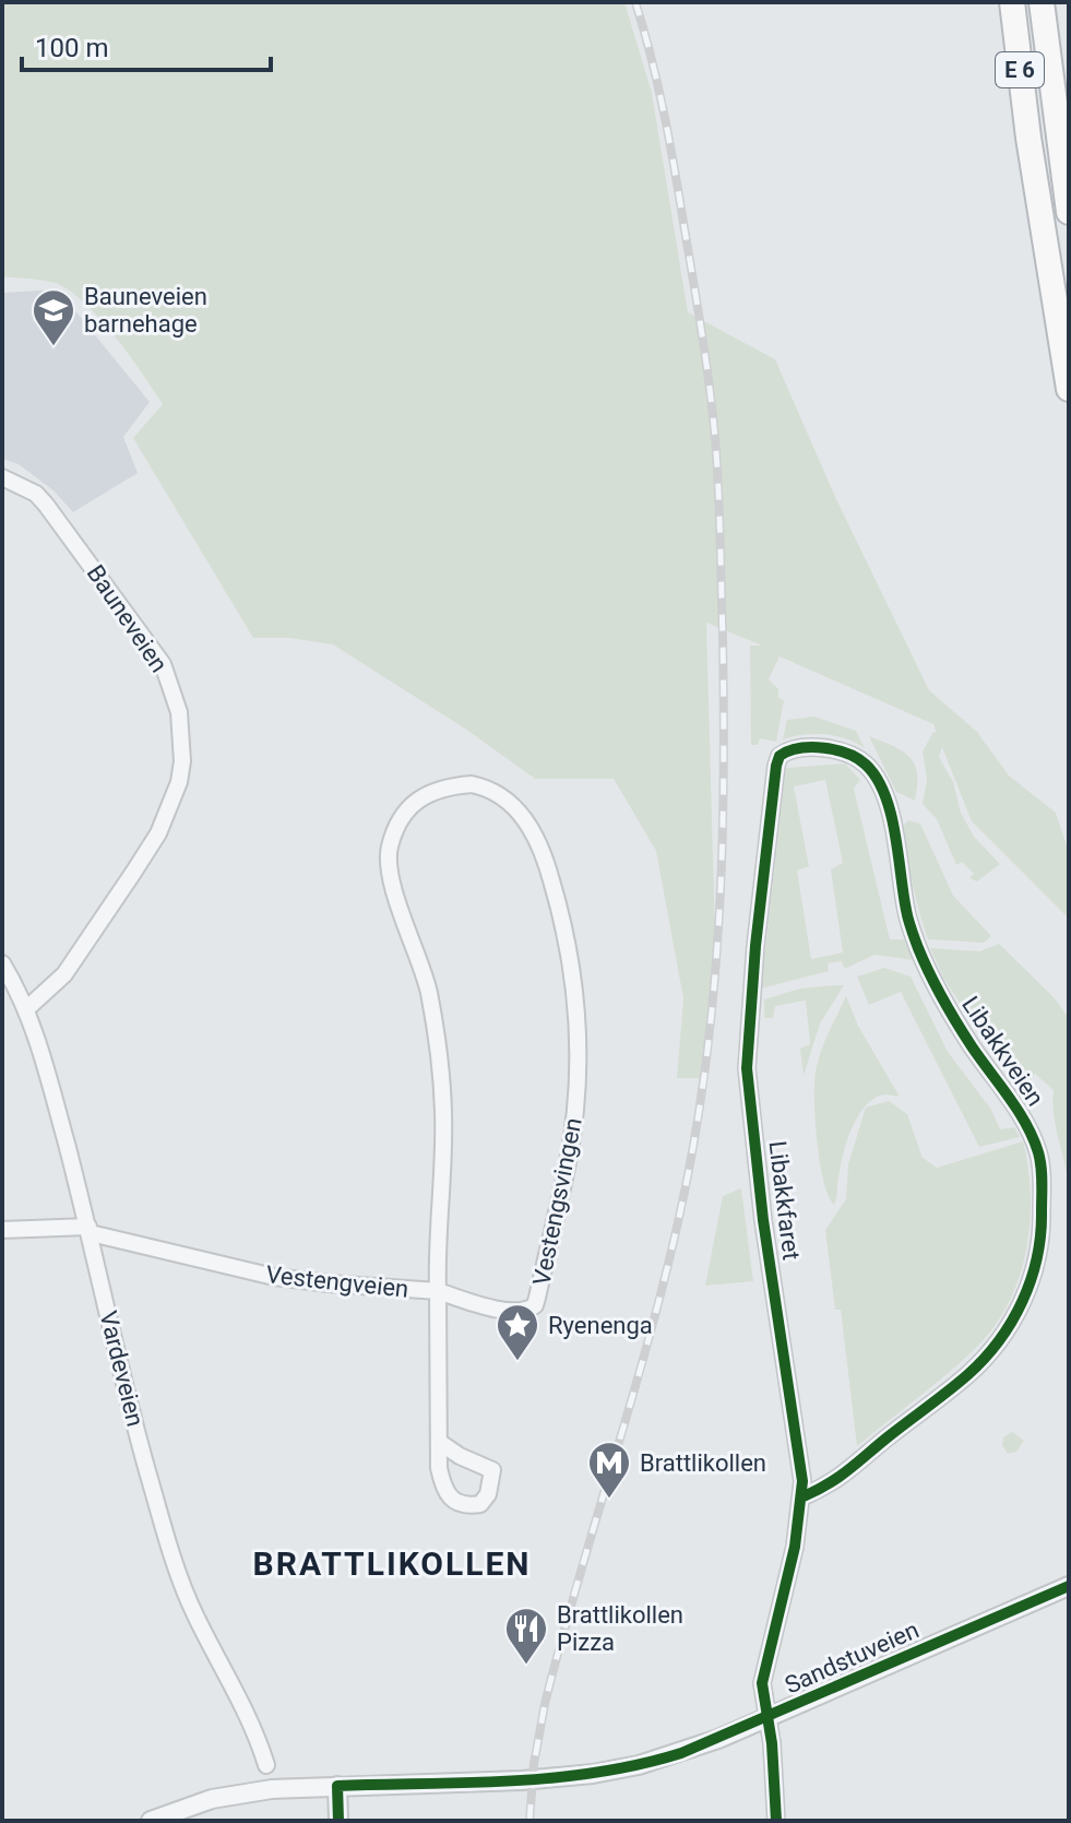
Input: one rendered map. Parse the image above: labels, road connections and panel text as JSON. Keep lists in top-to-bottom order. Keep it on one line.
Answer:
{"streets":{"highway":["E 6"],"street":["Bauneveien","Libakkveien","Libakkfaret","Vestengsvingen","Vestengveien","Vardeveien","Sandstuveien"]},"crossings":[["Bauneveien","Vardeveien"],["Libakkveien","Libakkfaret"],["Libakkfaret","Sandstuveien"],["Vestengsvingen","Vestengveien"],["Vestengveien","Vardeveien"]],"districts":["BRATTLIKOLLEN"],"places":{"school or university":["Bauneveien barnehage"],"place":["Ryenenga"],"metro station":["Brattlikollen"],"restaurant":["Brattlikollen Pizza"]},"scale_bar":"100 m"}
